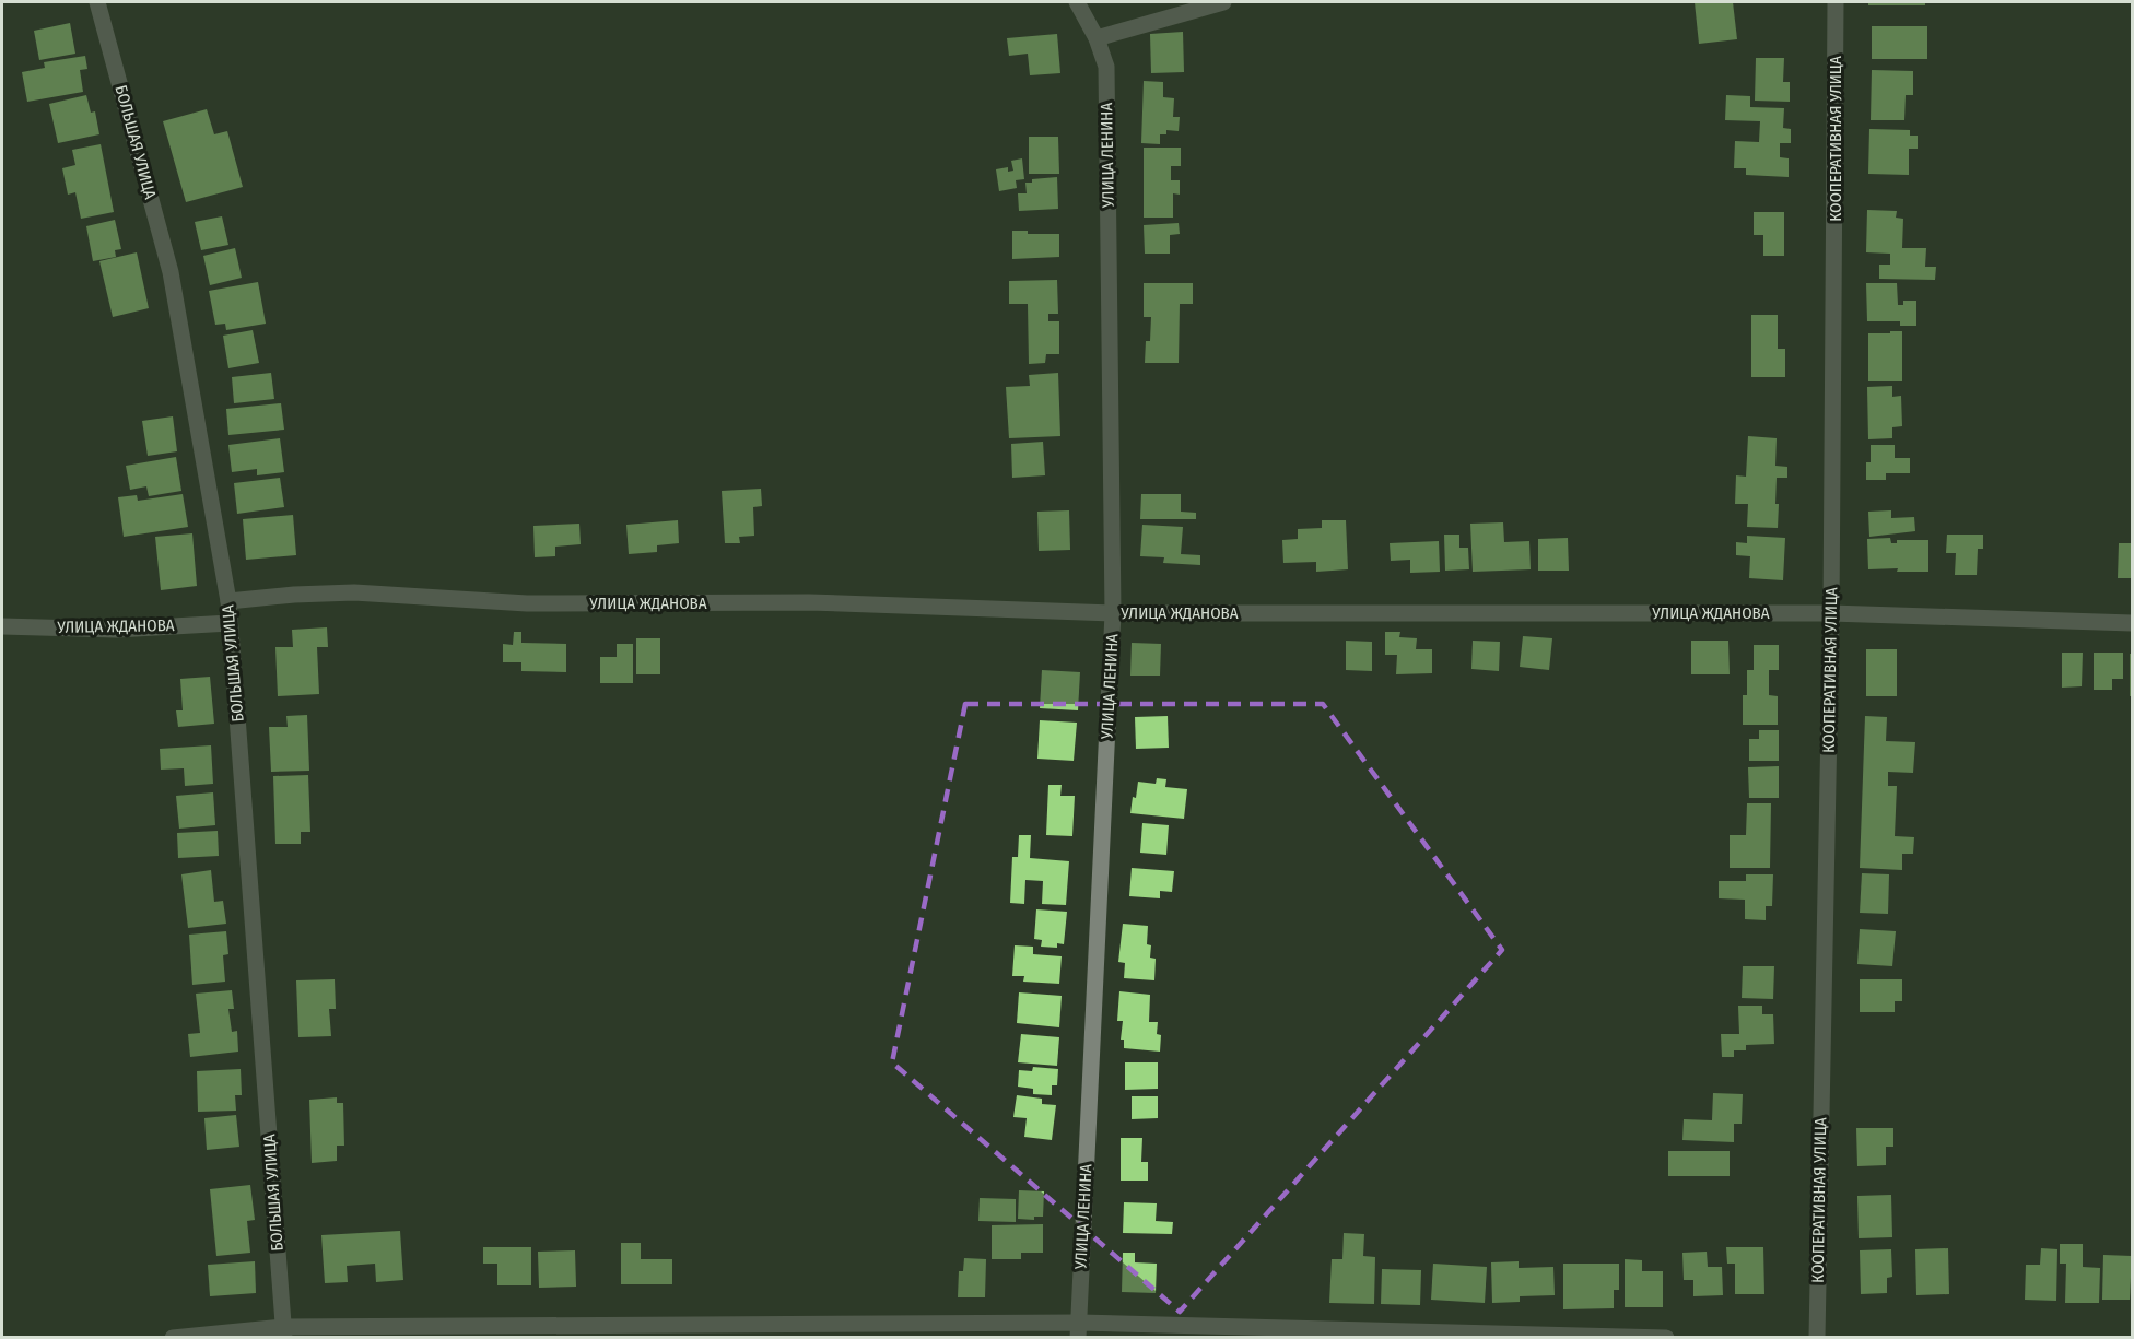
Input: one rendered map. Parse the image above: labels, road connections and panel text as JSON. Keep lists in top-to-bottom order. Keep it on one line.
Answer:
{"streets":{"street":["КООПЕРАТИВНАЯ УЛИЦА","БОЛЬШАЯ УЛИЦА","УЛИЦА ЛЕНИНА","УЛИЦА ЖДАНОВА"]},"crossings":[["КООПЕРАТИВНАЯ УЛИЦА","УЛИЦА ЖДАНОВА"],["БОЛЬШАЯ УЛИЦА","УЛИЦА ЖДАНОВА"],["УЛИЦА ЛЕНИНА","УЛИЦА ЖДАНОВА"]]}
